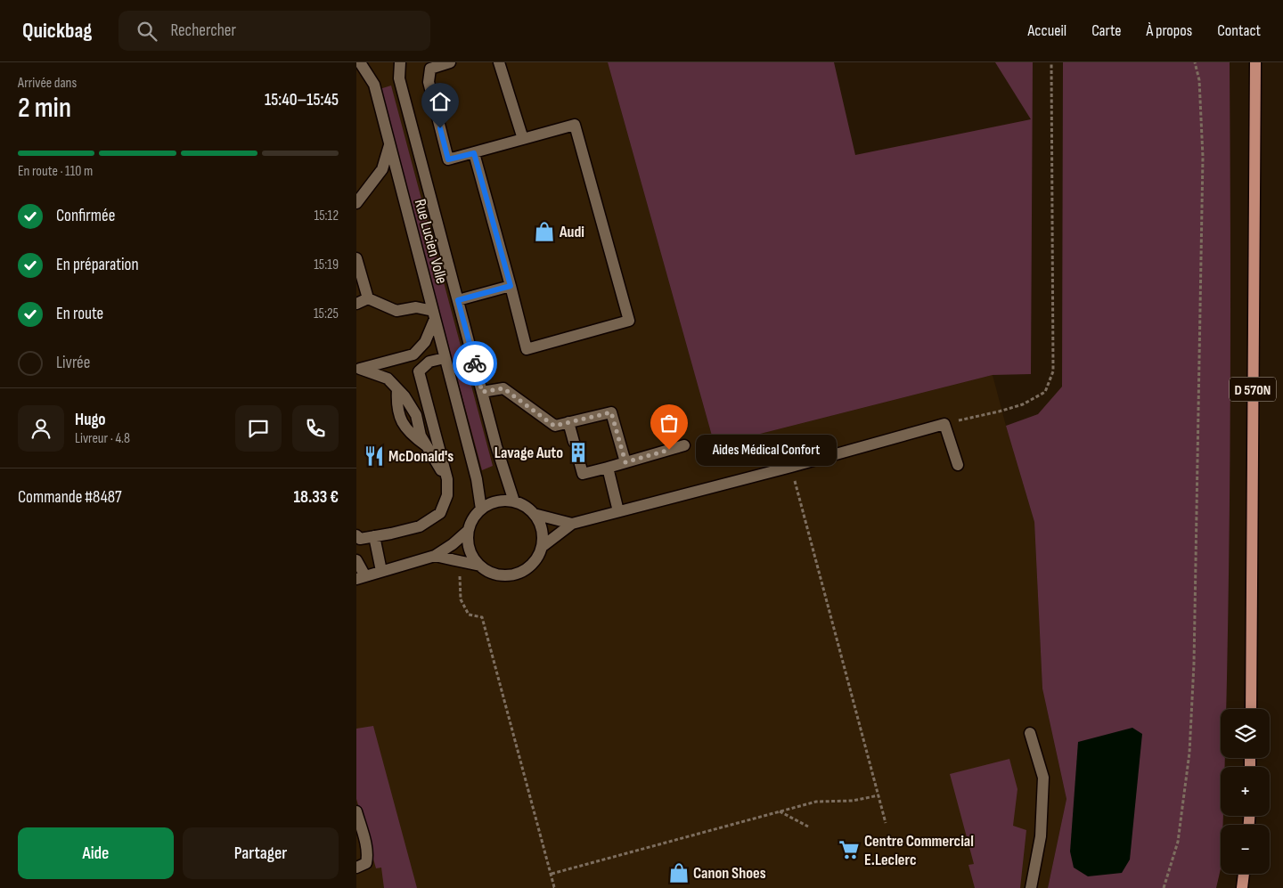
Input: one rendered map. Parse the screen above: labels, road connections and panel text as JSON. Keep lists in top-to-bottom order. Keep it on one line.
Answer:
{"streets":{"main road":["D 570N"],"street":["Rue Lucien Volle"]},"places":{"shop":["Audi","Canon Shoes"],"other":["Aides Médical Confort"],"building":["Lavage Auto"],"restaurant":["McDonald's"],"supermarket":["Centre Commercial E.Leclerc"]},"page":{"header":"Quickbag","search":"Rechercher","nav":["Accueil","Carte","À propos","Contact"],"heading":["2 min","Arrivée dans","15:40–15:45"],"panel":["Hugo","Livreur · 4.8","Commande #8487","18.33 €"],"bar":"En route · 110 m","list":[["Confirmée","15:12"],["En préparation","15:19"],["En route","15:25"],"Livrée"],"bubble":"Aides Médical Confort","map_buttons":["+","−"],"buttons":["Aide","Partager"]}}
